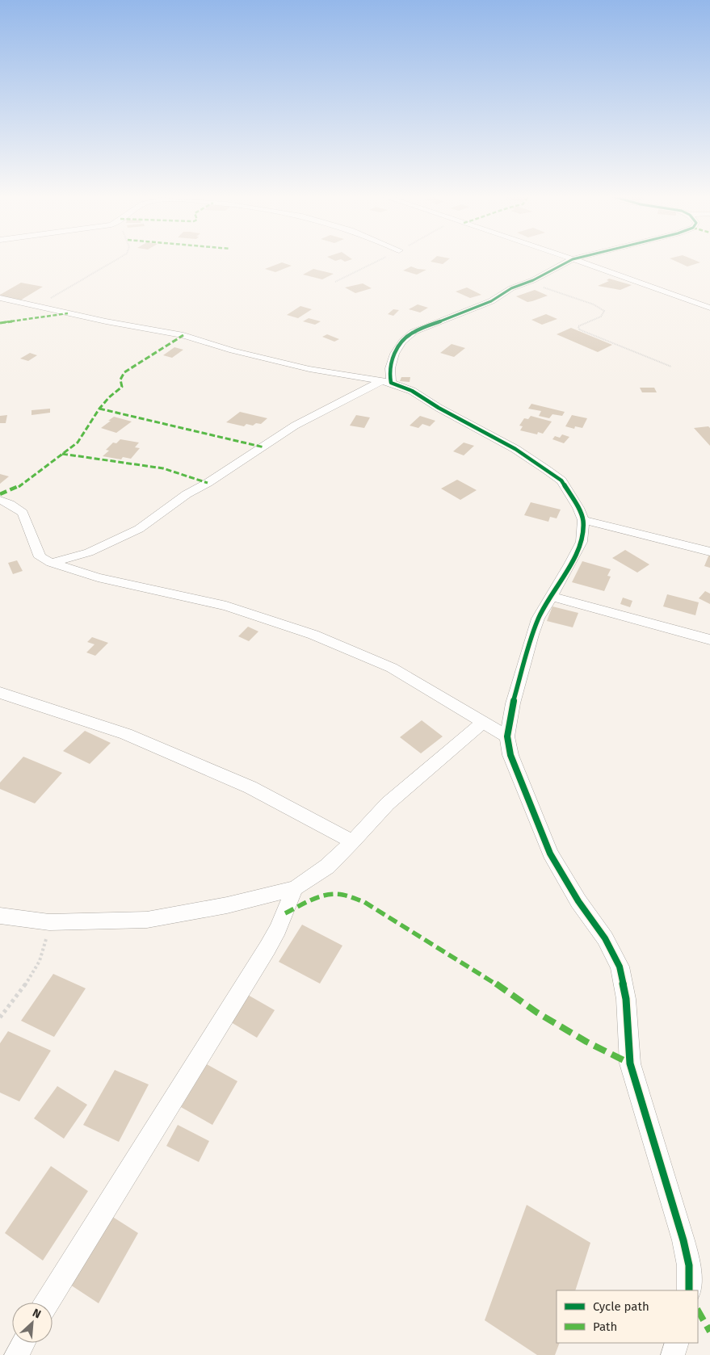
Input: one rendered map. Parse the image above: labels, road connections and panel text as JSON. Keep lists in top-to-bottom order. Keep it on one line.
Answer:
{"legend":["Cycle path","Path"],"north":"top right"}
